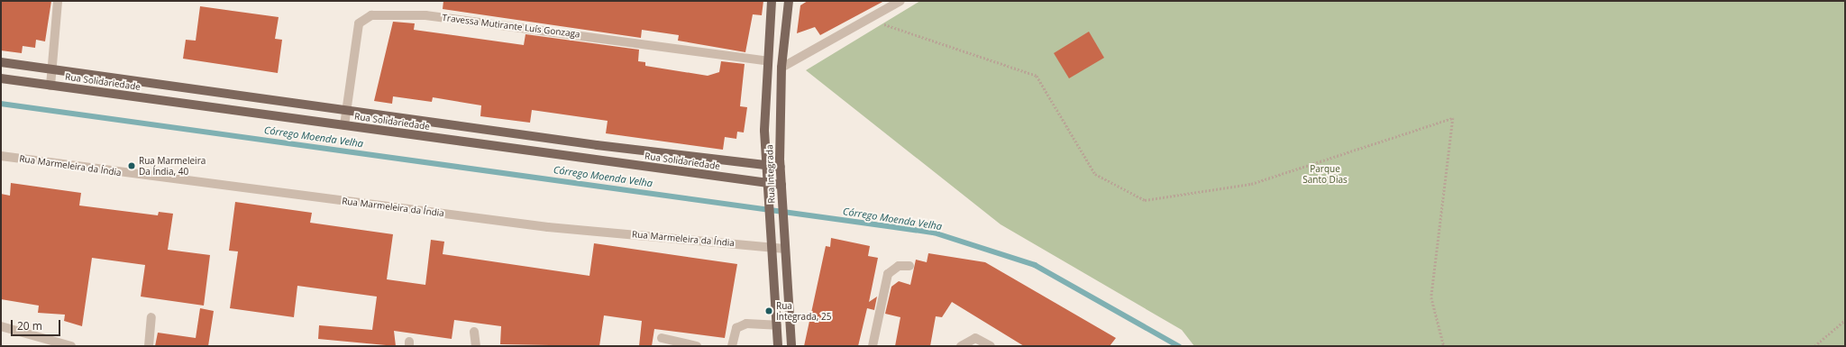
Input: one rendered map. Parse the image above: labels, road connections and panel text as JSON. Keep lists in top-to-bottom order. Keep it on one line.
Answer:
{"streets":{"main road":["Rua Solidariedade","Rua Integrada"],"street":["Travessa Mutirante Luís Gonzaga","Rua Marmeleira da Índia"]},"crossings":[["Travessa Mutirante Luís Gonzaga","Rua Solidariedade"],["Travessa Mutirante Luís Gonzaga","Rua Integrada"],["Rua Solidariedade","Rua Integrada"],["Rua Marmeleira da Índia","Rua Integrada"]],"water":["Córrego Moenda Velha"],"parks":["Parque Santo Dias"],"places":["Rua Marmeleira Da Índia, 40","Rua Integrada, 25"],"scale_bar":"20 m"}
